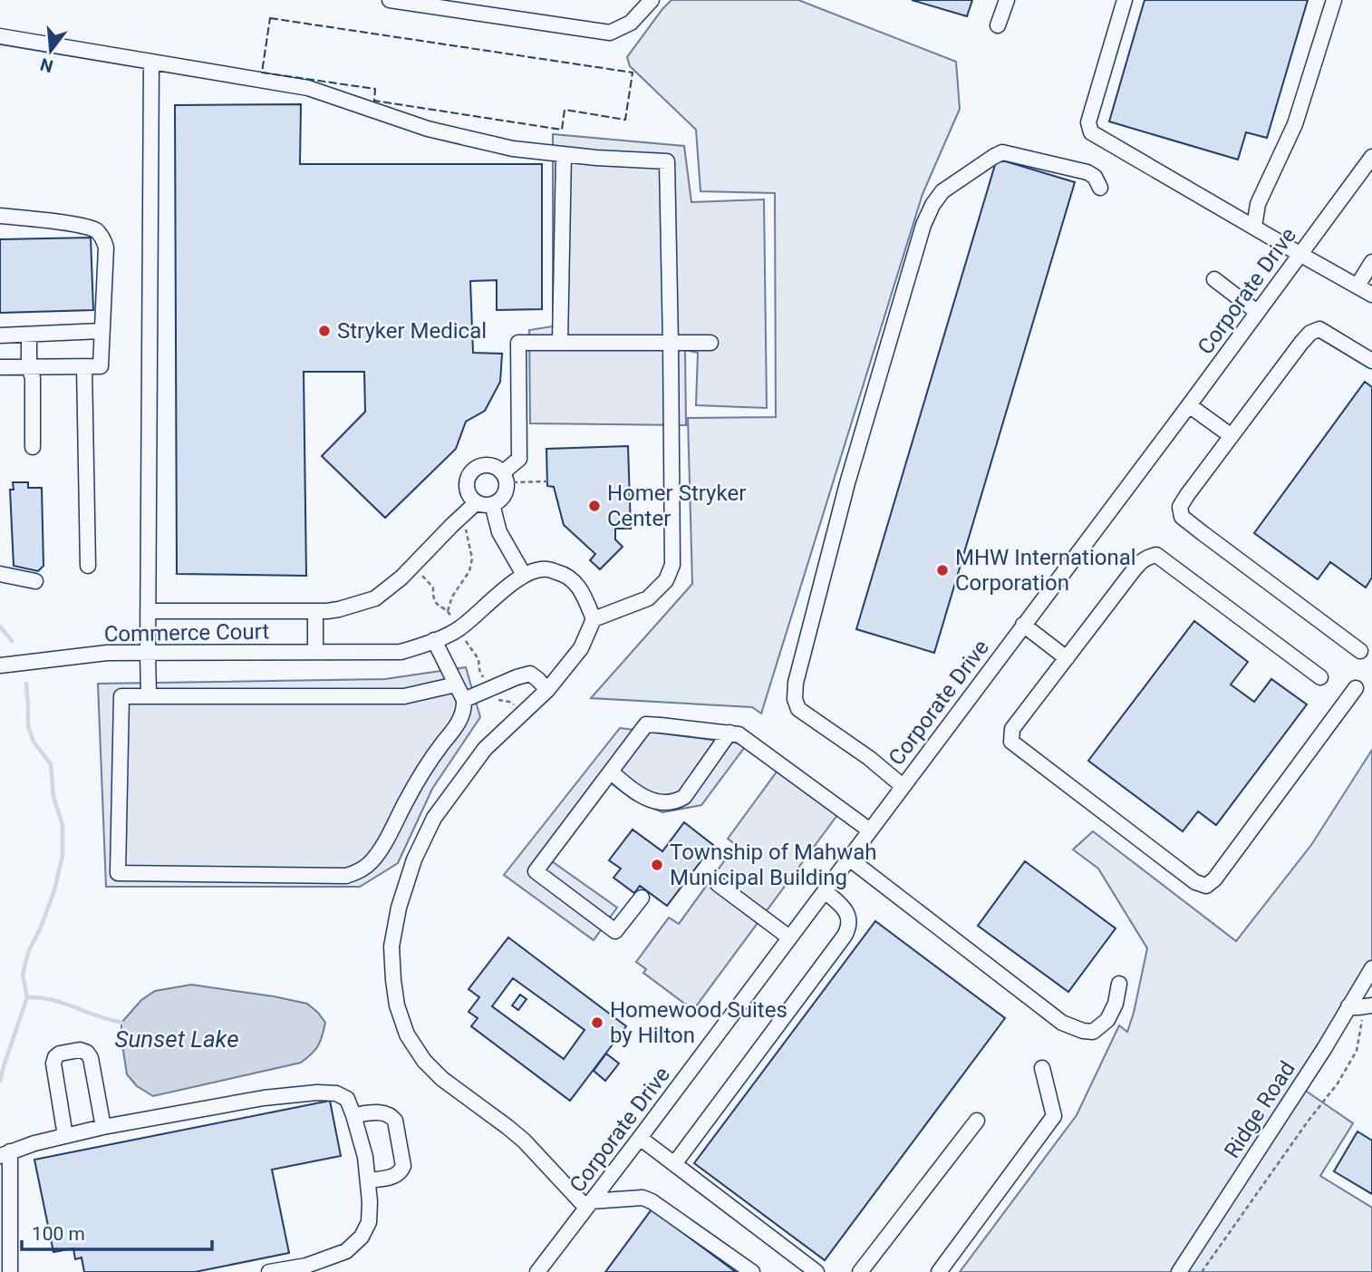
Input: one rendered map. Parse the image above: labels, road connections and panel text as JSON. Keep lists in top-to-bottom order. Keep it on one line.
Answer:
{"streets":{"street":["Corporate Drive","Commerce Court","Ridge Road"]},"water":["Sunset Lake"],"places":["Stryker Medical","Homer Stryker Center","MHW International Corporation","Township of Mahwah Municipal Building","Homewood Suites by Hilton"],"scale_bar":"100 m","north":"bottom"}
